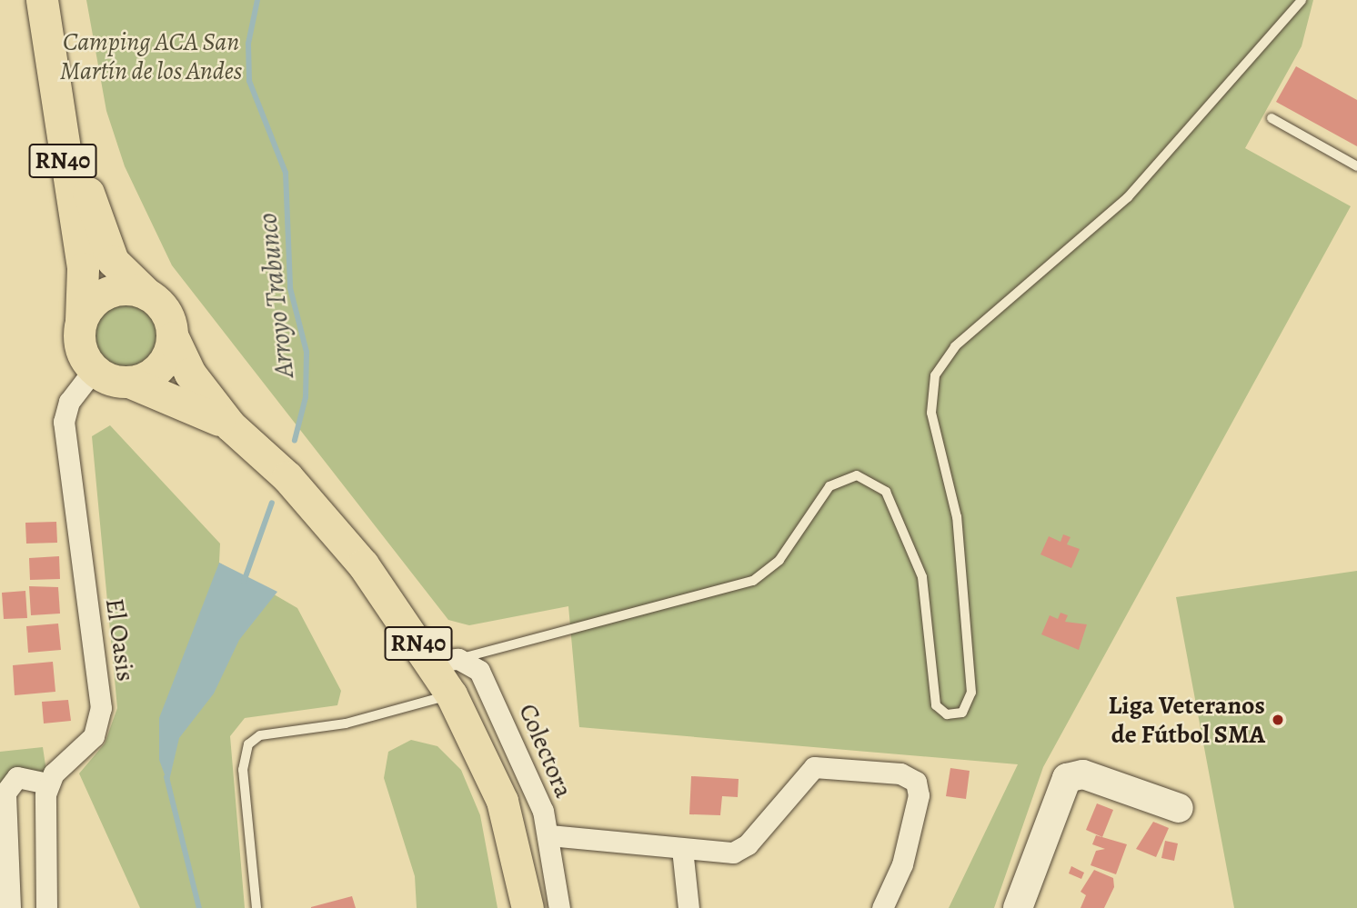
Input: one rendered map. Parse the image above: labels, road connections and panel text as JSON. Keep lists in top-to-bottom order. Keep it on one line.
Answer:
{"streets":{"main road":["RN40"],"street":["El Oasis","Colectora"]},"crossings":[["RN40","El Oasis"],["RN40","Colectora"]],"water":["Arroyo Trabunco"],"parks":["Camping ACA San Martín de los Andes"],"places":["Liga Veteranos de Fútbol SMA"]}
